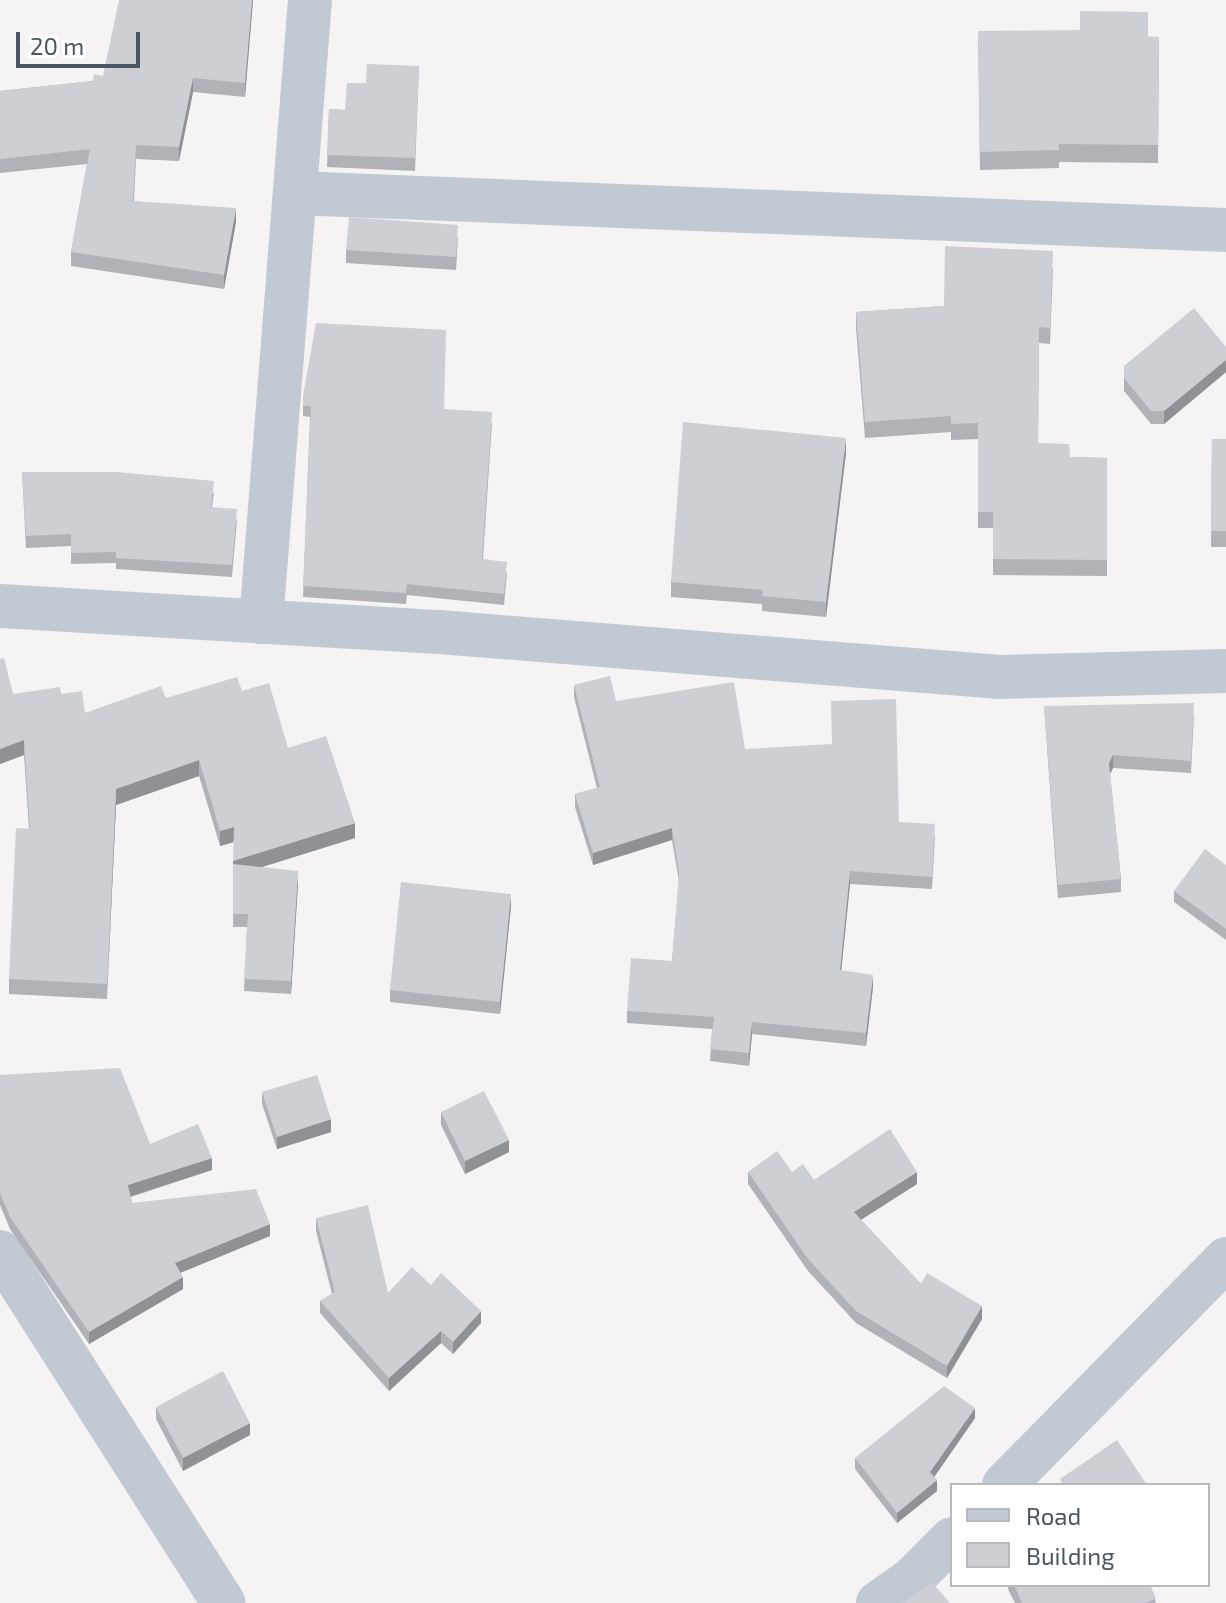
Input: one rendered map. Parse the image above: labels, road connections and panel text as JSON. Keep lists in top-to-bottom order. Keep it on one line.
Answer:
{"legend":["Road","Building"],"scale_bar":"20 m"}
